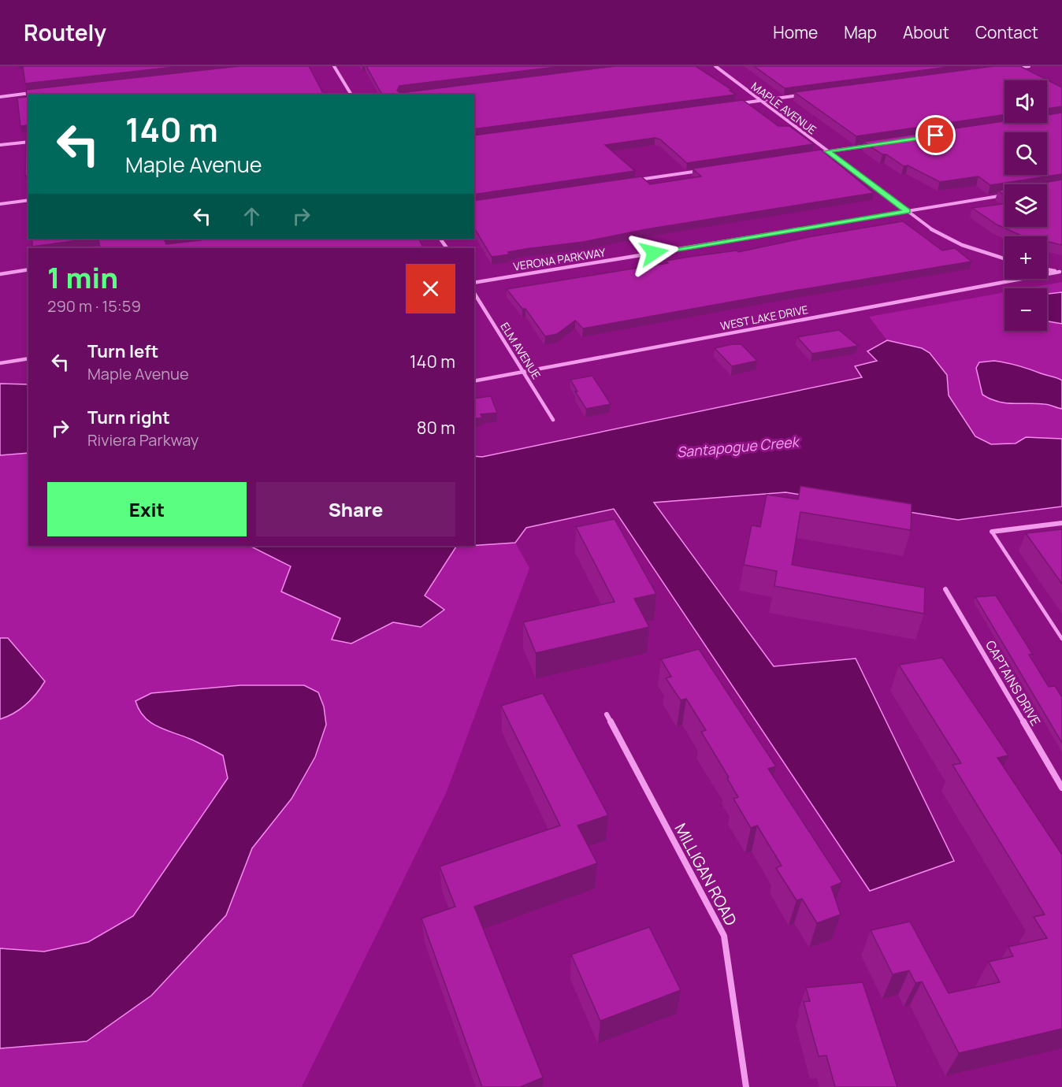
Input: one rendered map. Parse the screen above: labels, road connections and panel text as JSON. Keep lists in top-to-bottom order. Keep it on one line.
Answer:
{"streets":{"street":["MAPLE AVENUE","VERONA PARKWAY","WEST LAKE DRIVE","ELM AVENUE","CAPTAINS DRIVE","MILLIGAN ROAD"]},"crossings":[["MAPLE AVENUE","VERONA PARKWAY"],["WEST LAKE DRIVE","ELM AVENUE"]],"water":["Santapogue Creek"],"page":{"header":"Routely","nav":["Home","Map","About","Contact"],"map_buttons":["+","−"],"turn":["140 m","Maple Avenue"],"heading":["1 min","290 m · 15:59"],"list":[{"name":"Turn left","note":"Maple Avenue","value":"140 m"},{"name":"Turn right","note":"Riviera Parkway","value":"80 m"}],"buttons":["Exit","Share"]}}
